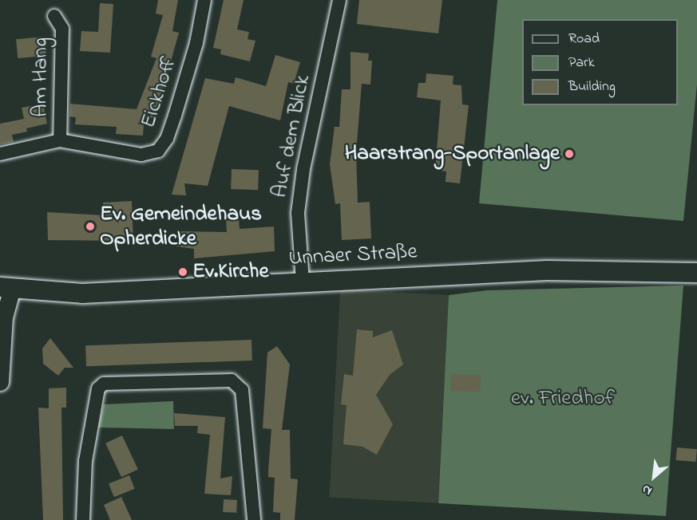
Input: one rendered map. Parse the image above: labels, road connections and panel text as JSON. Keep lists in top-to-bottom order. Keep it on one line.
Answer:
{"streets":{"main road":["Unnaer Straße"],"street":["Am Hang","Eickhoff","Auf dem Blick"]},"crossings":[["Am Hang","Eickhoff"],["Auf dem Blick","Unnaer Straße"]],"parks":["ev. Friedhof"],"places":["Haarstrang-Sportanlage","Ev. Gemeindehaus Opherdicke","Ev.Kirche"],"legend":["Road","Park","Building"],"north":"bottom left"}
